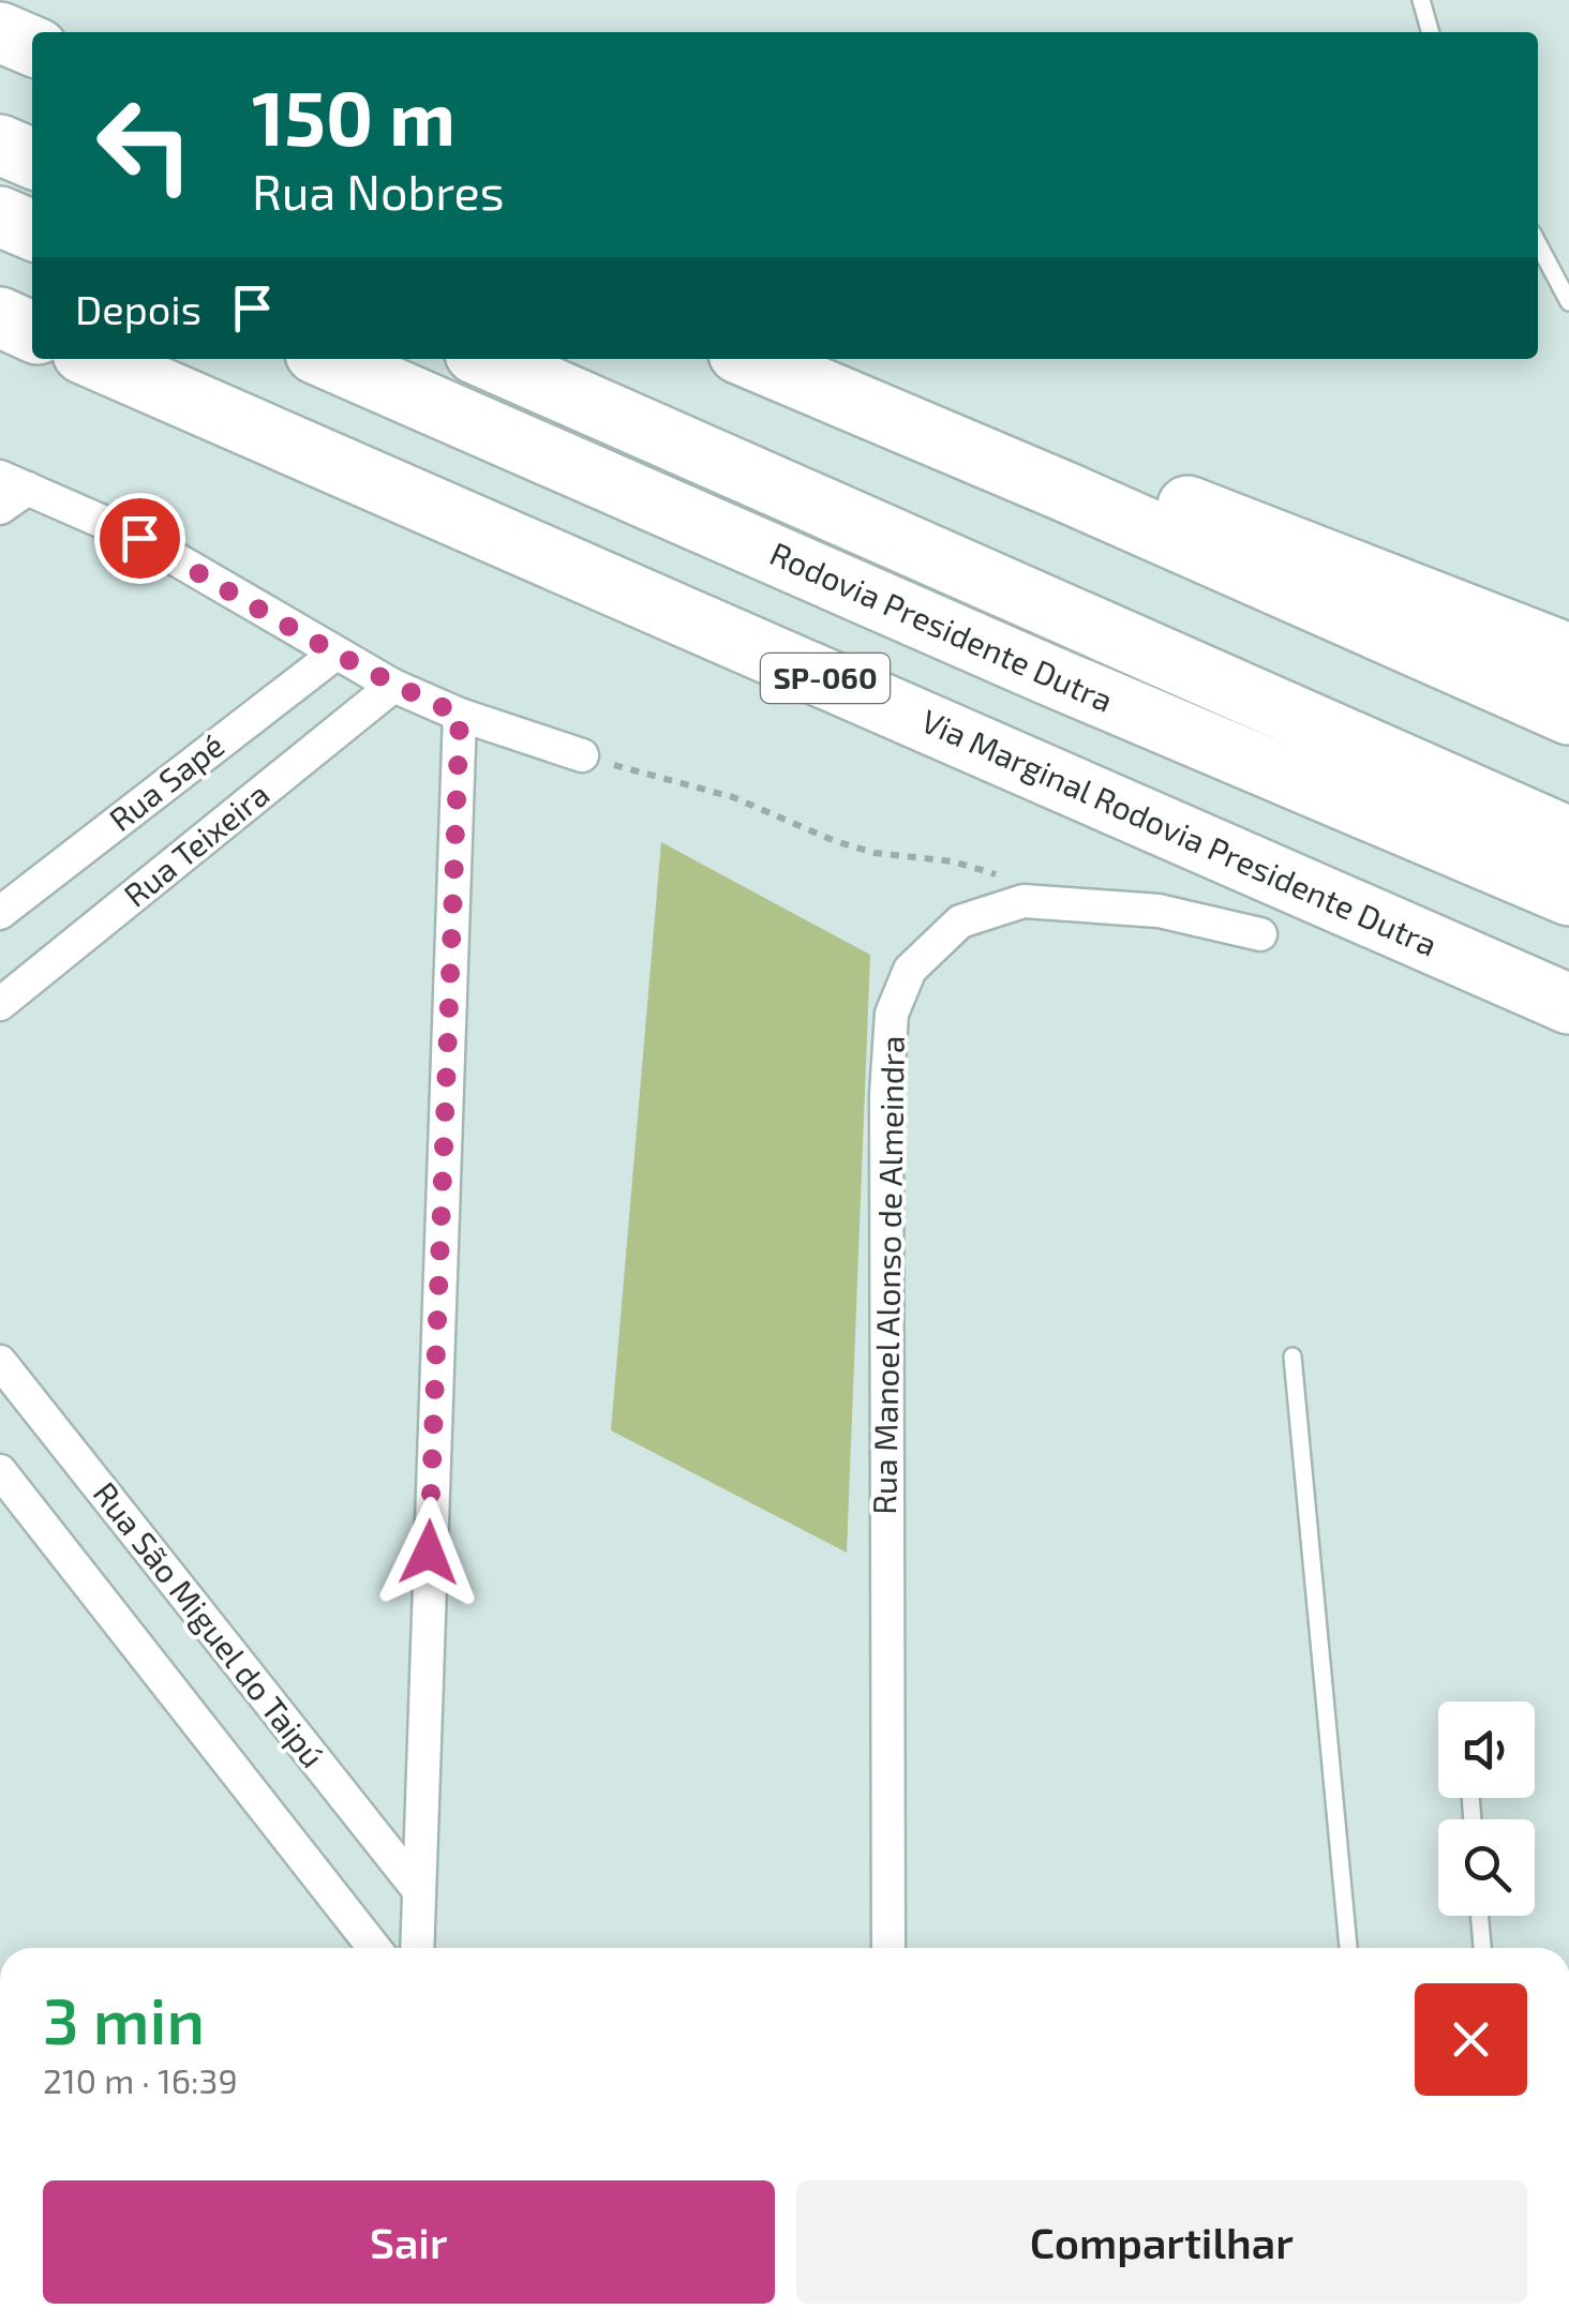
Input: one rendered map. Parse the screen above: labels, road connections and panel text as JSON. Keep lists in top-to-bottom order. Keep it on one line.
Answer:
{"streets":{"highway":["Rodovia Presidente Dutra","SP-060","Via Marginal Rodovia Presidente Dutra"],"street":["Rua Sapé","Rua Teixeira","Rua Manoel Alonso de Almeindra","Rua São Miguel do Taipú"]},"page":{"turn":["150 m","Rua Nobres"],"then":"Depois","heading":["3 min","210 m · 16:39"],"buttons":["Sair","Compartilhar"]}}
